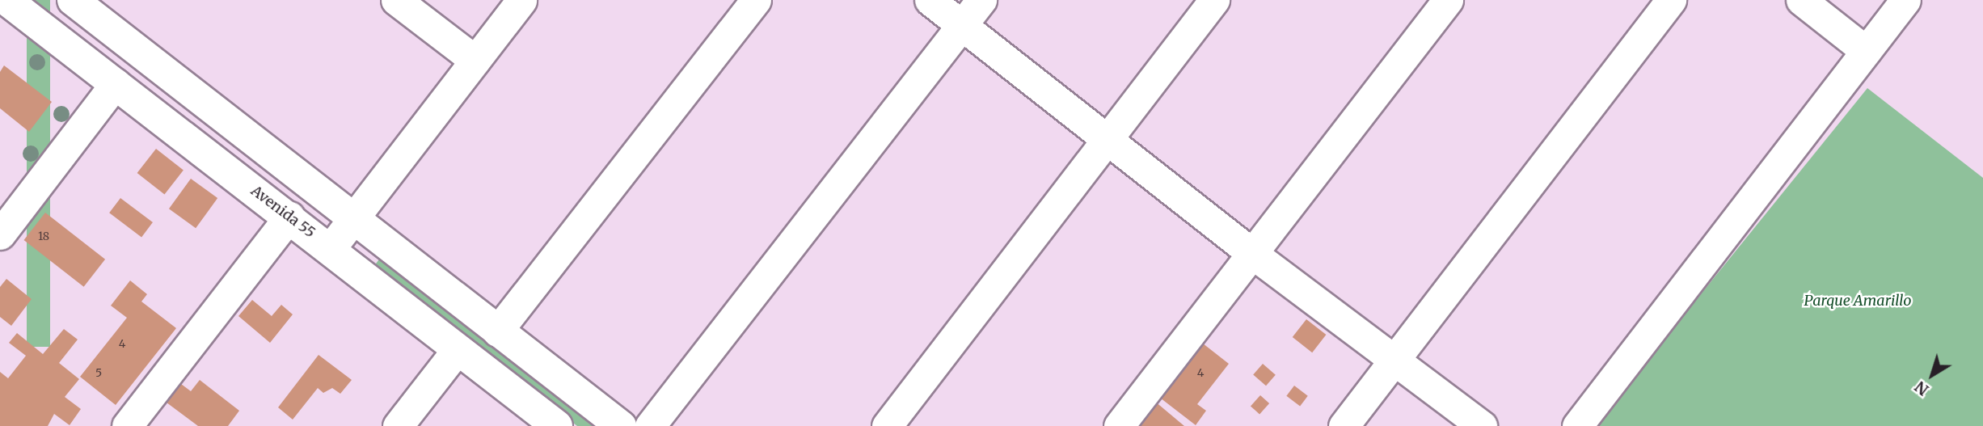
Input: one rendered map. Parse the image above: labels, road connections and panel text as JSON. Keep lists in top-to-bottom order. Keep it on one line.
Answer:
{"streets":{"street":["Avenida 55"]},"parks":["Parque Amarillo"],"house_numbers":["18","4","5","4"],"north":"bottom left"}
